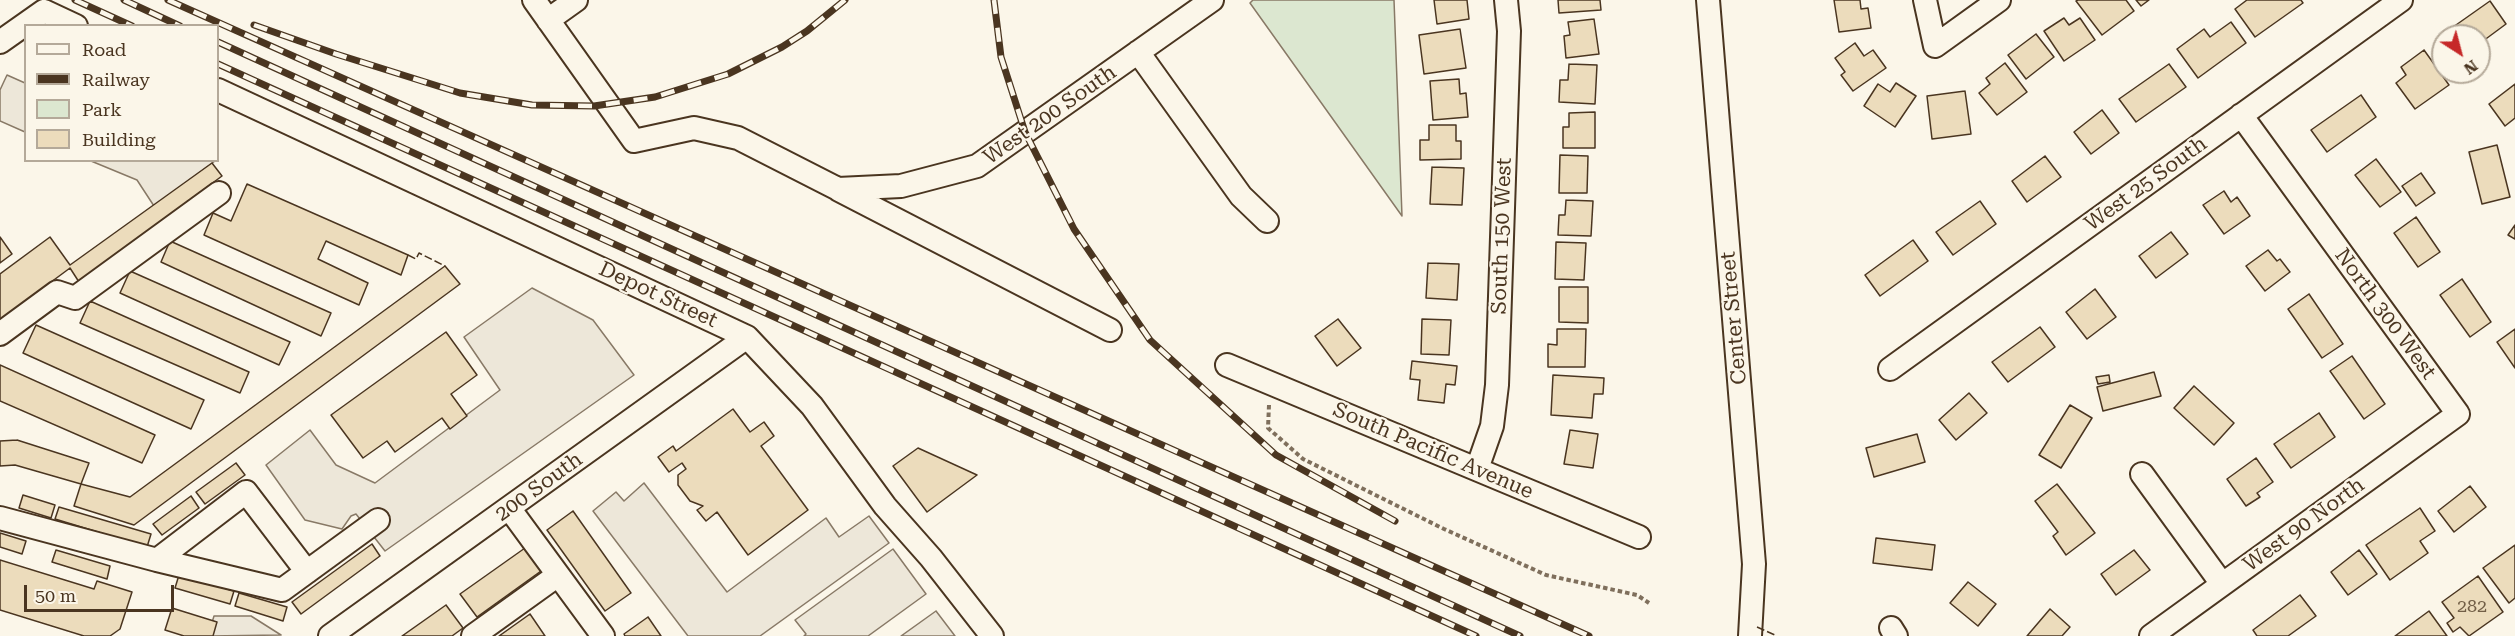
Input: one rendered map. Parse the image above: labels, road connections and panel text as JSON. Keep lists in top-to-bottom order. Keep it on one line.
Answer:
{"streets":{"street":["West 200 South","West 25 South","South 150 West","Depot Street","North 300 West","Center Street","South Pacific Avenue","200 South","West 90 North"]},"crossings":[["West 25 South","North 300 West"],["South 150 West","South Pacific Avenue"],["Depot Street","200 South"],["North 300 West","West 90 North"]],"house_numbers":["282"],"legend":["Road","Railway","Park","Building"],"scale_bar":"50 m","north":"bottom right"}
